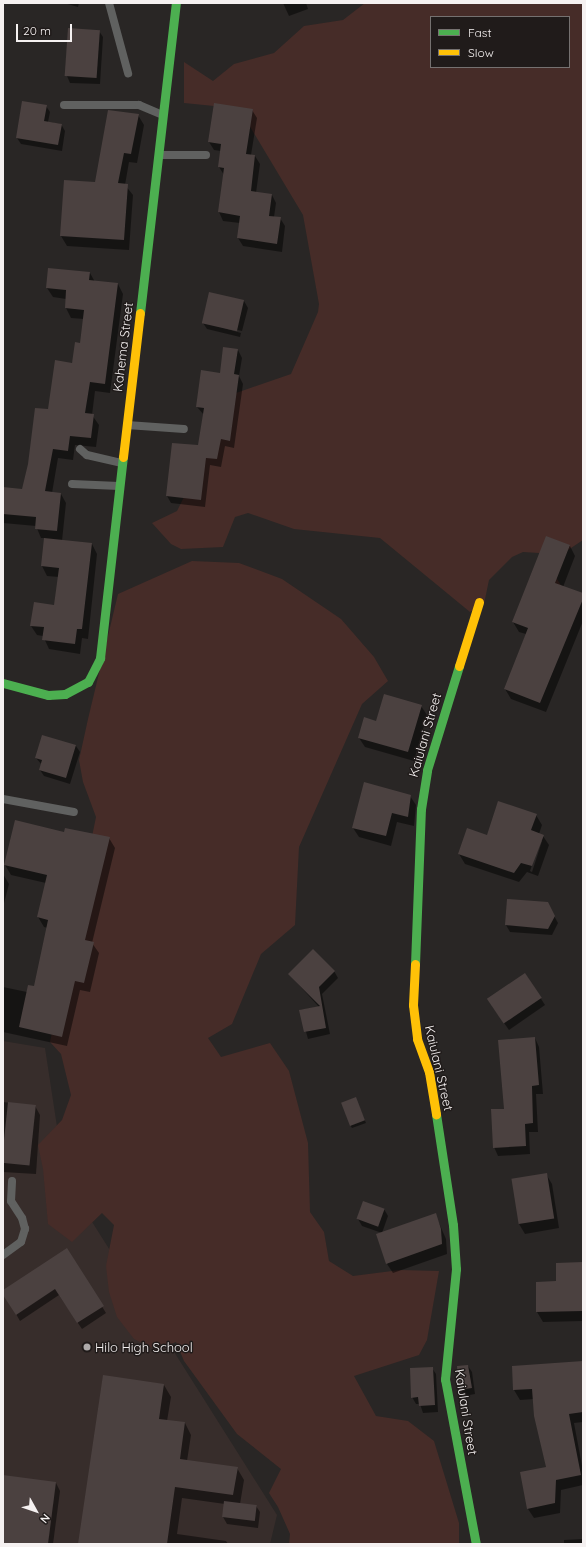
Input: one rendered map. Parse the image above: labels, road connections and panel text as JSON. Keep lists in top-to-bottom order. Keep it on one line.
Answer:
{"streets":{"street":["Kahema Street","Kaiulani Street"]},"places":["Hilo High School"],"legend":["Fast","Slow"],"scale_bar":"20 m","north":"bottom right"}
